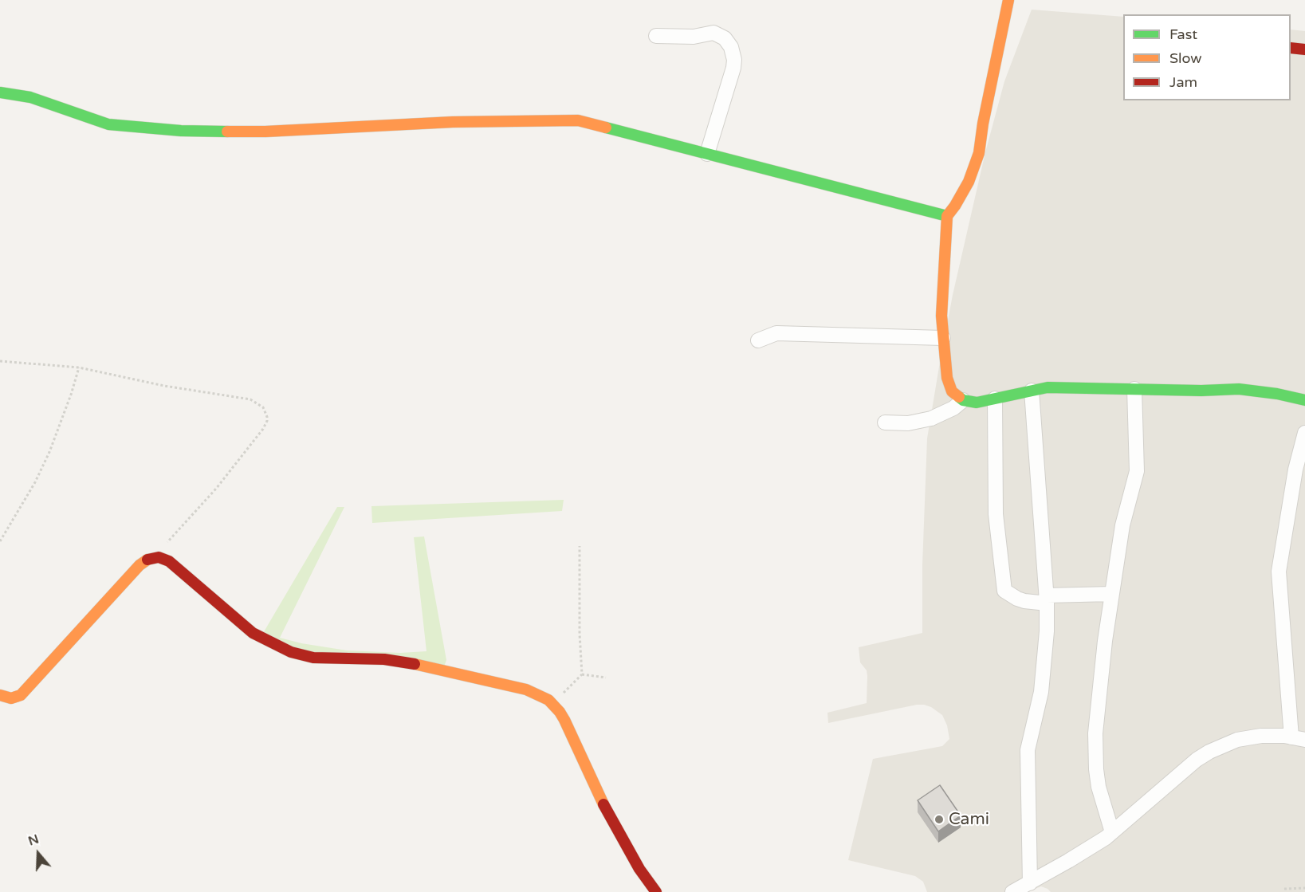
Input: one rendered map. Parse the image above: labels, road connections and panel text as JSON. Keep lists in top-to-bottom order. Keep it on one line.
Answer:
{"places":["Cami"],"legend":["Fast","Slow","Jam"],"north":"top"}
